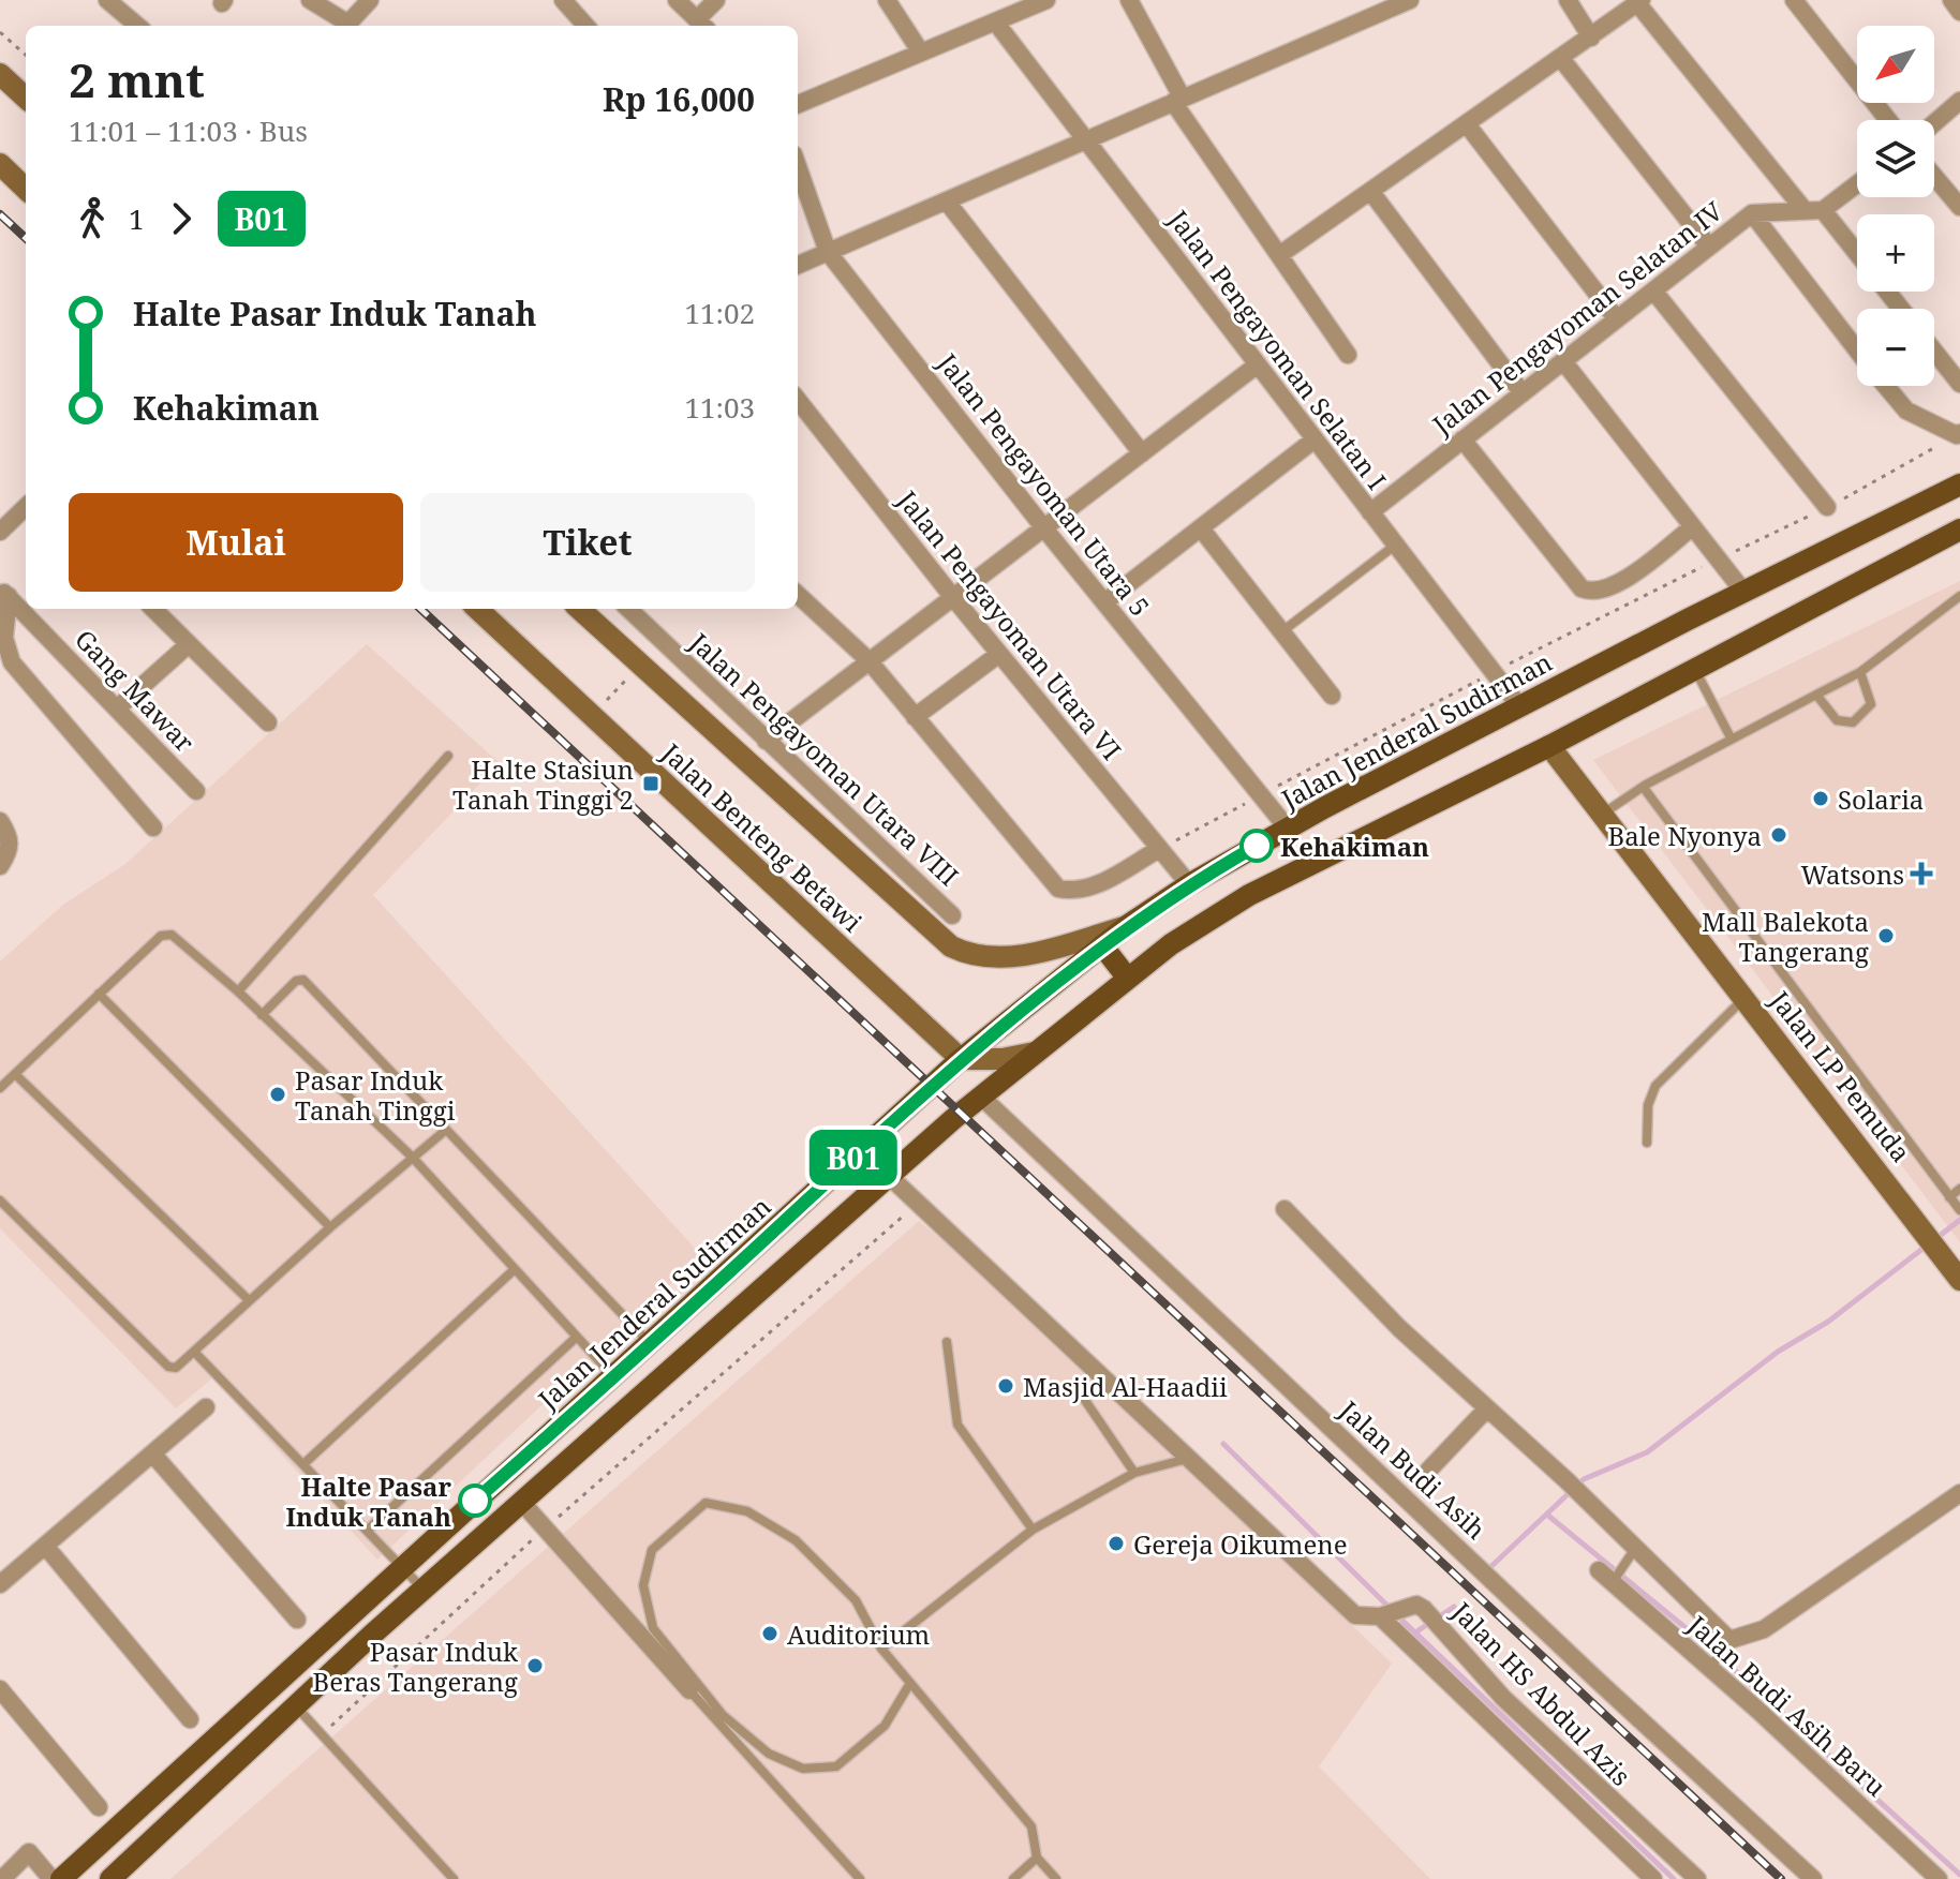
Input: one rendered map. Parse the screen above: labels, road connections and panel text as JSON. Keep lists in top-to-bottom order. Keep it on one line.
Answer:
{"streets":{"main road":["Jalan Jenderal Sudirman","Jalan Benteng Betawi","Jalan LP Pemuda"],"street":["Jalan Pengayoman Selatan IV","Jalan Pengayoman Selatan I","Jalan Pengayoman Utara 5","Jalan Pengayoman Utara VI","Gang Mawar","Jalan Pengayoman Utara VIII","Jalan Budi Asih","Jalan HS Abdul Azis","Jalan Budi Asih Baru"]},"crossings":[["Jalan Pengayoman Selatan IV","Jalan Pengayoman Selatan I"],["Jalan Pengayoman Selatan I","Jalan Jenderal Sudirman"],["Jalan Pengayoman Utara 5","Jalan Jenderal Sudirman"],["Jalan Pengayoman Utara VI","Jalan Jenderal Sudirman"],["Jalan Jenderal Sudirman","Jalan Benteng Betawi"]],"places":{"transit":["Halte Stasiun Tanah Tinggi 2"],"other":["Solaria","Bale Nyonya","Kehakiman","Mall Balekota Tangerang","Pasar Induk Tanah Tinggi","Masjid Al-Haadii","Halte Pasar Induk Tanah","Gereja Oikumene","Auditorium","Pasar Induk Beras Tangerang"],"health":["Watsons"]},"lines":["bus line B01"],"north":"bottom left","page":{"on_map":"B01","map_buttons":["+","−"],"heading":["2 mnt","11:01 – 11:03 · Bus","Rp 16,000"],"legs":["1","B01"],"list":[{"name":"Halte Pasar Induk Tanah","value":"11:02"},{"name":"Kehakiman","value":"11:03"}],"buttons":["Mulai","Tiket"]}}
